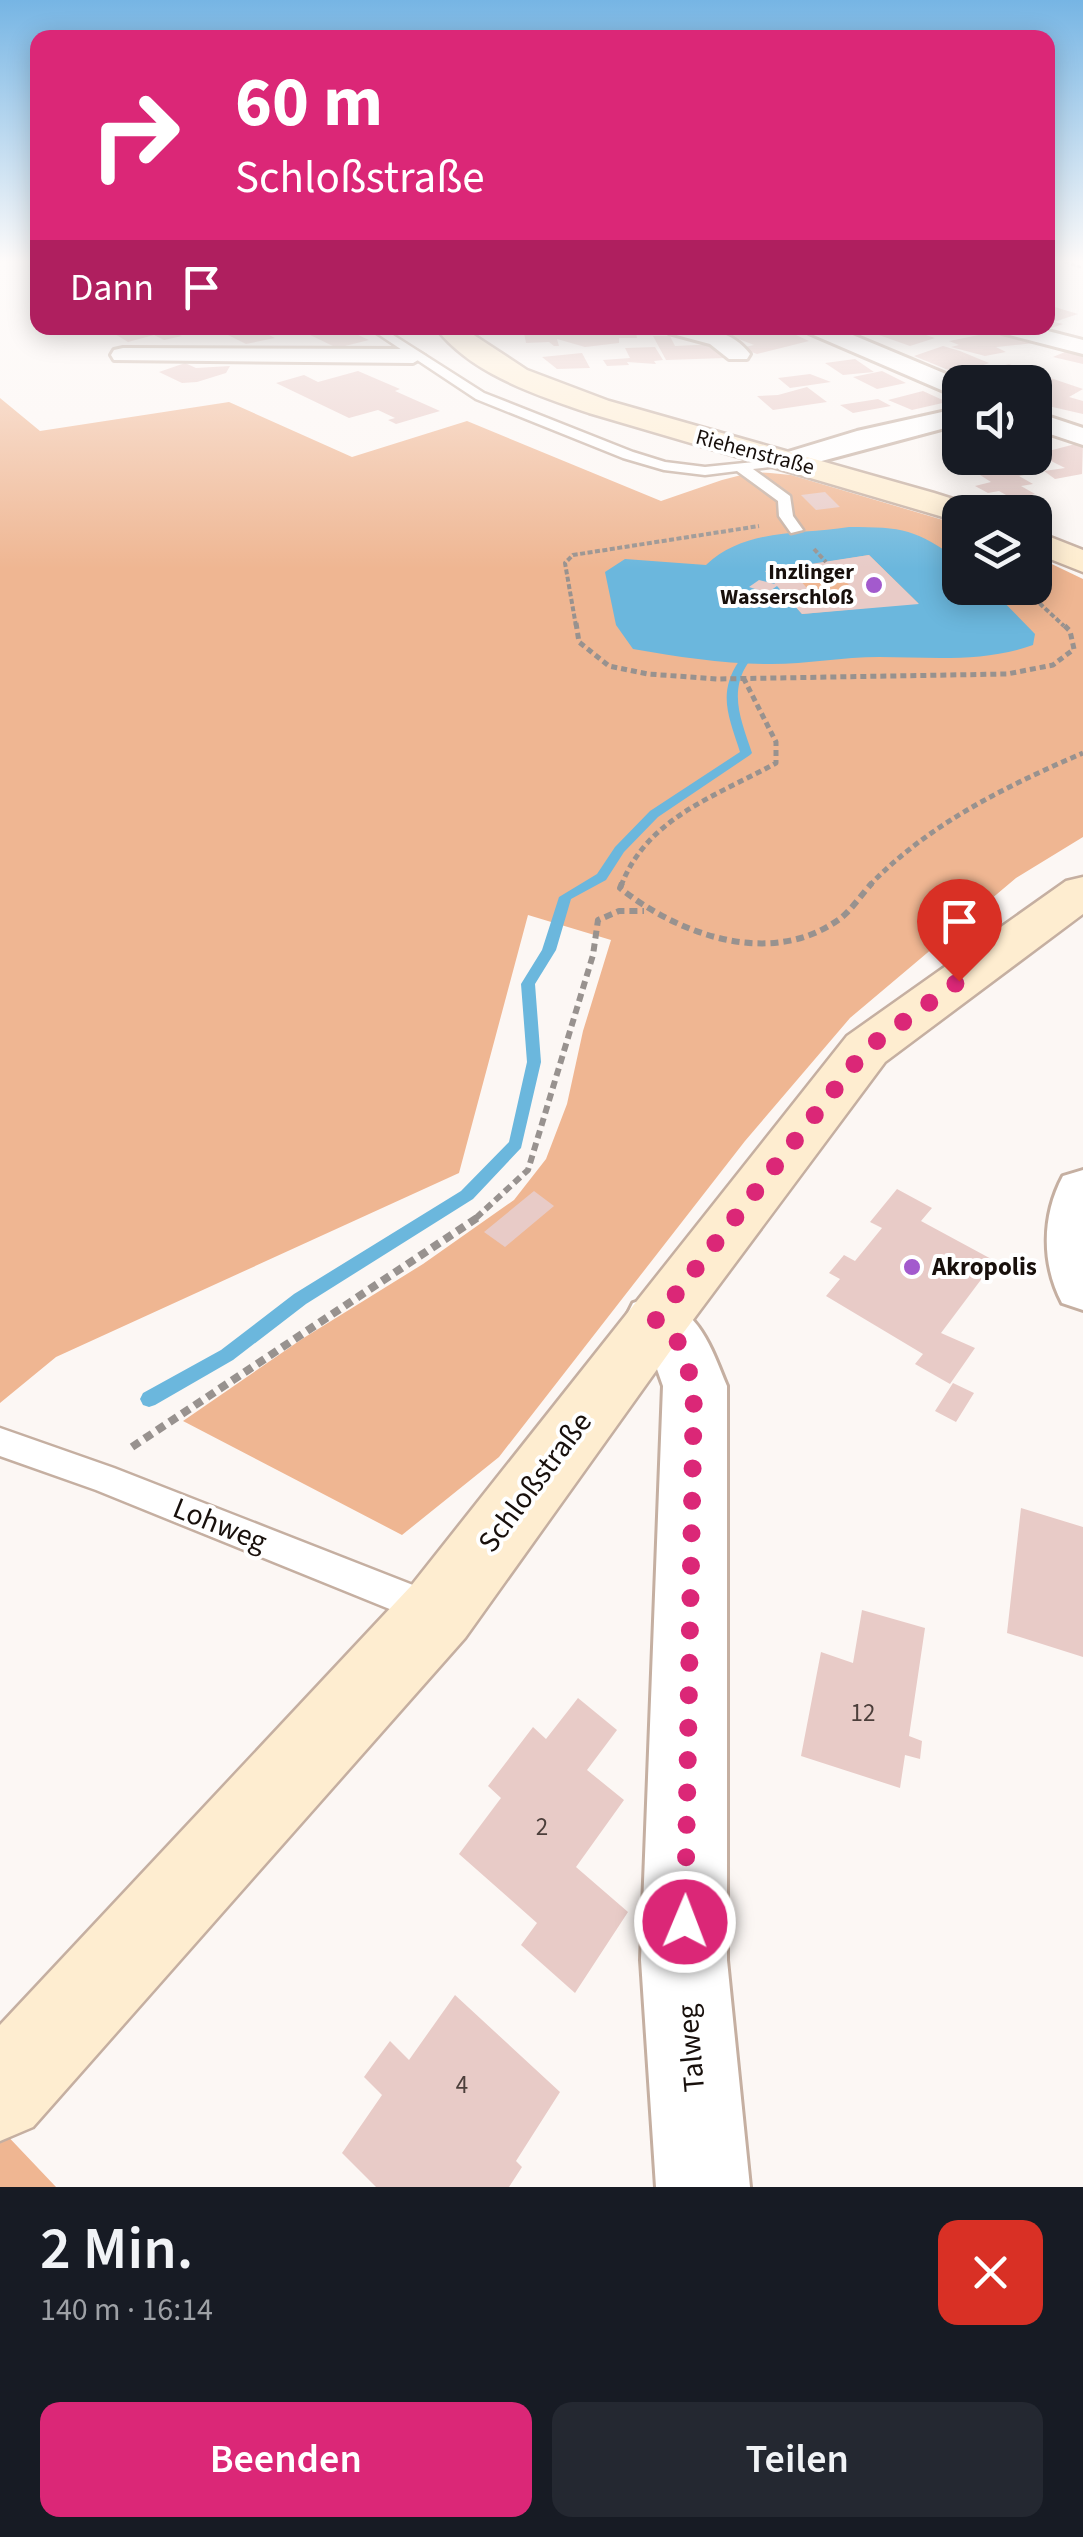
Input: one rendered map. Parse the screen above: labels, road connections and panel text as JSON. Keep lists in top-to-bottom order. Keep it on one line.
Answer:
{"streets":{"street":["Riehenstraße","Schloßstraße","Talweg"],"lane":["Lohweg"]},"crossings":[["Schloßstraße","Lohweg"],["Schloßstraße","Talweg"]],"places":["Inzlinger Wasserschloß","Akropolis"],"house_numbers":["12","2","4"],"page":{"turn":["60 m","Schloßstraße"],"then":"Dann","heading":["2 Min.","140 m · 16:14"],"buttons":["Beenden","Teilen"]}}
